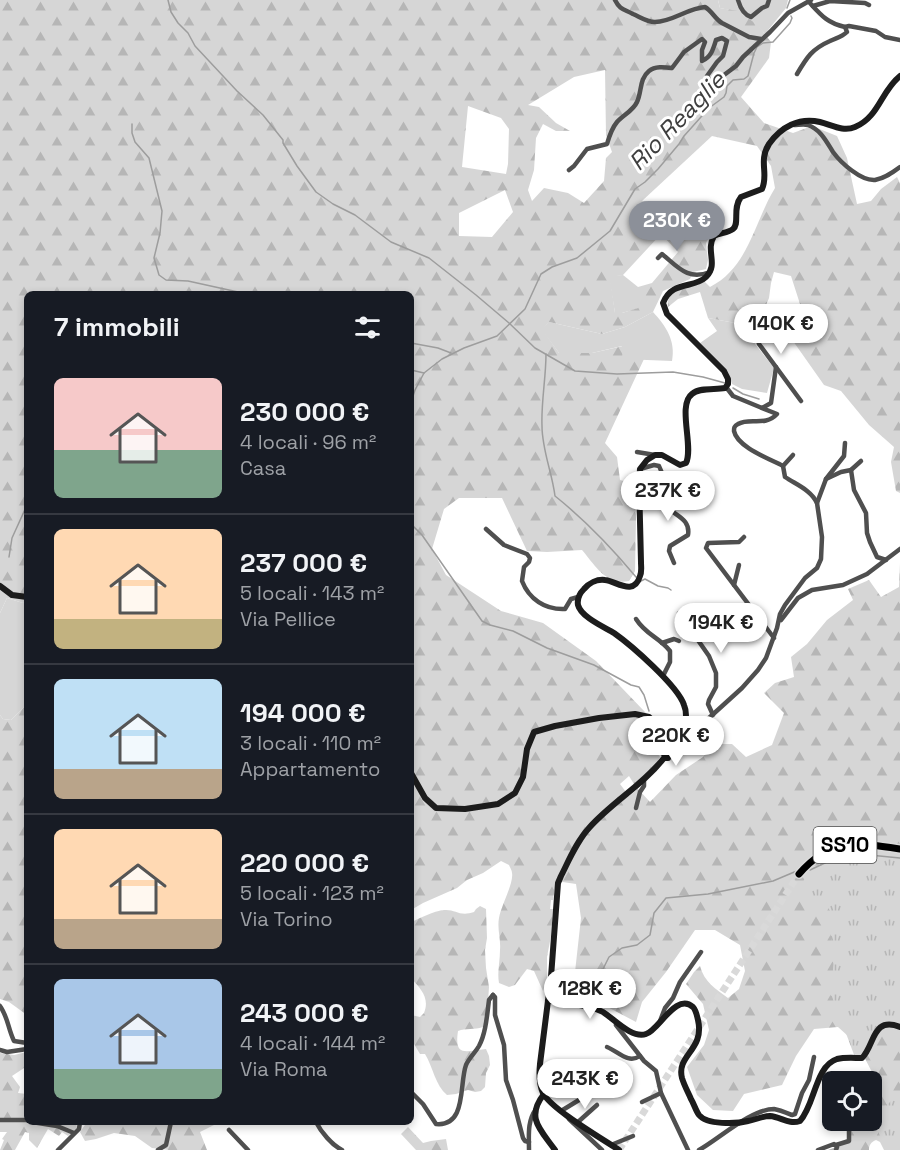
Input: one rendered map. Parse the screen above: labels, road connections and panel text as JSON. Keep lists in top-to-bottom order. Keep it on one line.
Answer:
{"streets":{"main road":["SS10"]},"water":["Rio Reaglie"],"page":{"price":["230K €","140K €","237K €","194K €","220K €","128K €","243K €"],"heading":"7 immobili","list":[{"name":"230 000 €","note":"4 locali · 96 m² · Casa"},{"name":"237 000 €","note":"5 locali · 143 m² · Via Pellice"},{"name":"194 000 €","note":"3 locali · 110 m² · Appartamento"},{"name":"220 000 €","note":"5 locali · 123 m² · Via Torino"},{"name":"243 000 €","note":"4 locali · 144 m² · Via Roma"}]}}
